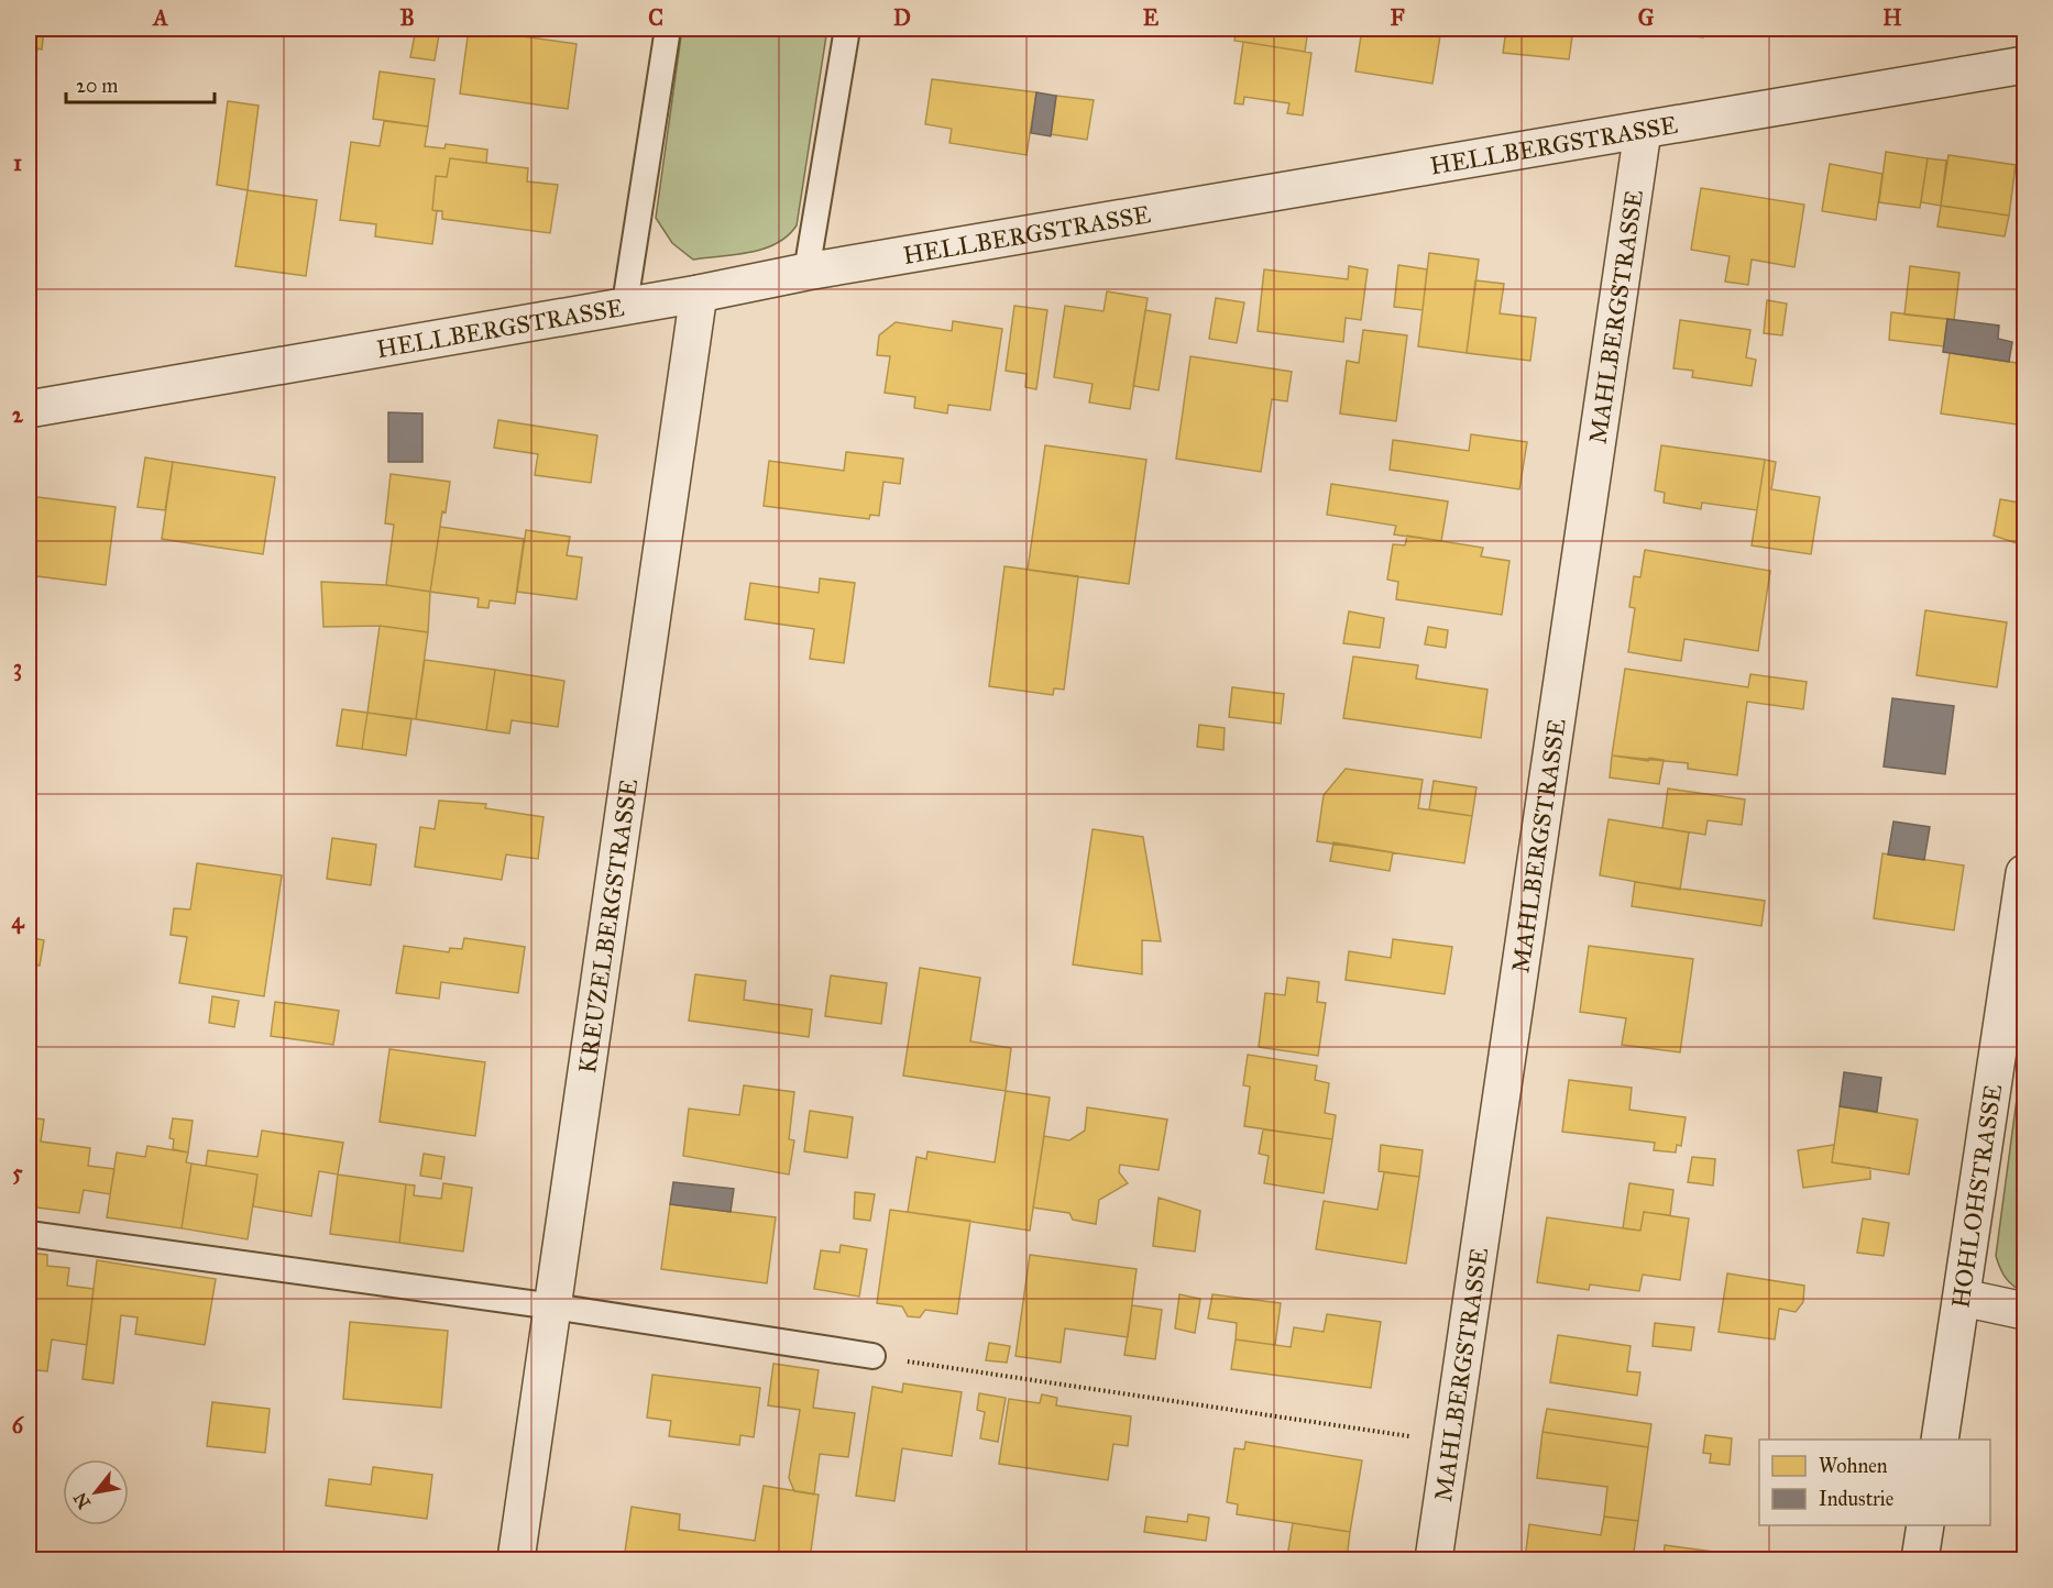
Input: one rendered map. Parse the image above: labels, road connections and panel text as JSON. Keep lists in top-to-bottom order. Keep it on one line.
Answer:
{"streets":{"street":["HELLBERGSTRASSE","MAHLBERGSTRASSE","KREUZELBERGSTRASSE","HOHLOHSTRASSE"]},"crossings":[["HELLBERGSTRASSE","MAHLBERGSTRASSE"],["HELLBERGSTRASSE","KREUZELBERGSTRASSE"]],"legend":["Wohnen","Industrie"],"scale_bar":"20 m","north":"bottom left","grid":{"columns":["A","B","C","D","E","F","G","H"],"rows":["1","2","3","4","5","6"]}}
